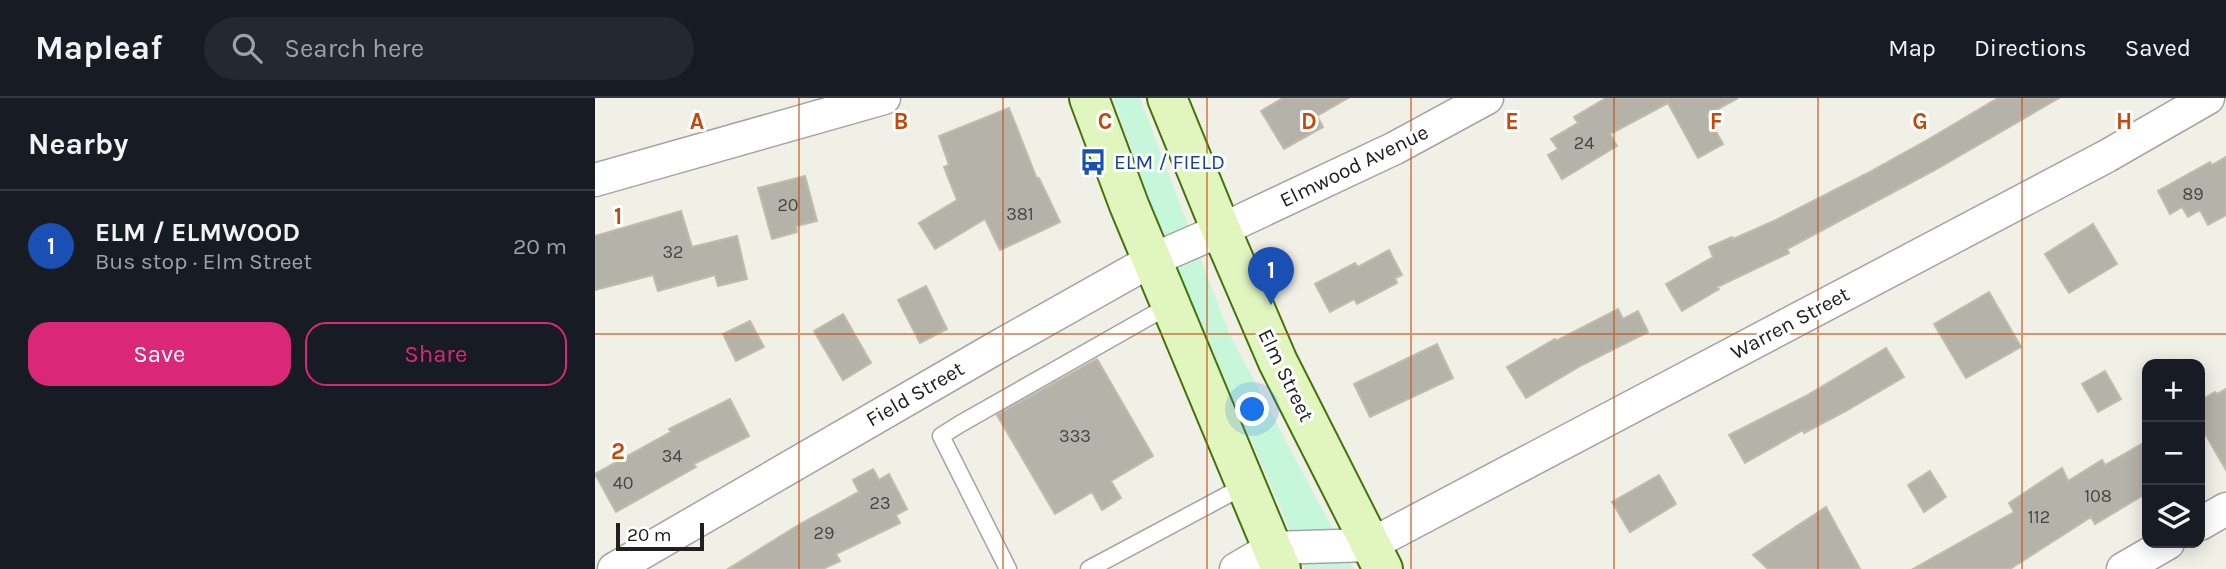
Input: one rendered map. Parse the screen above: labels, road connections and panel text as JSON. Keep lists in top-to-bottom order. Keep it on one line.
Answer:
{"streets":{"main road":["Elm Street"],"street":["Elmwood Avenue","Warren Street","Field Street"]},"crossings":[["Elmwood Avenue","Elm Street"],["Elmwood Avenue","Field Street"],["Warren Street","Elm Street"],["Elm Street","Field Street"]],"places":{"bus stop":["ELM / FIELD"]},"house_numbers":["24","89","20","381","32","333","34","40","108","23","112","29"],"scale_bar":"20 m","page":{"header":"Mapleaf","search":"Search here","nav":["Map","Directions","Saved"],"heading":"Nearby","list":[{"mark":"1","name":"ELM / ELMWOOD","note":"Bus stop · Elm Street","value":"20 m"}],"pins":"1","buttons":["Save","Share"],"map_buttons":["+","−"],"scale":"20 m"},"grid":{"columns":["A","B","C","D","E","F","G","H"],"rows":["1","2"]}}
